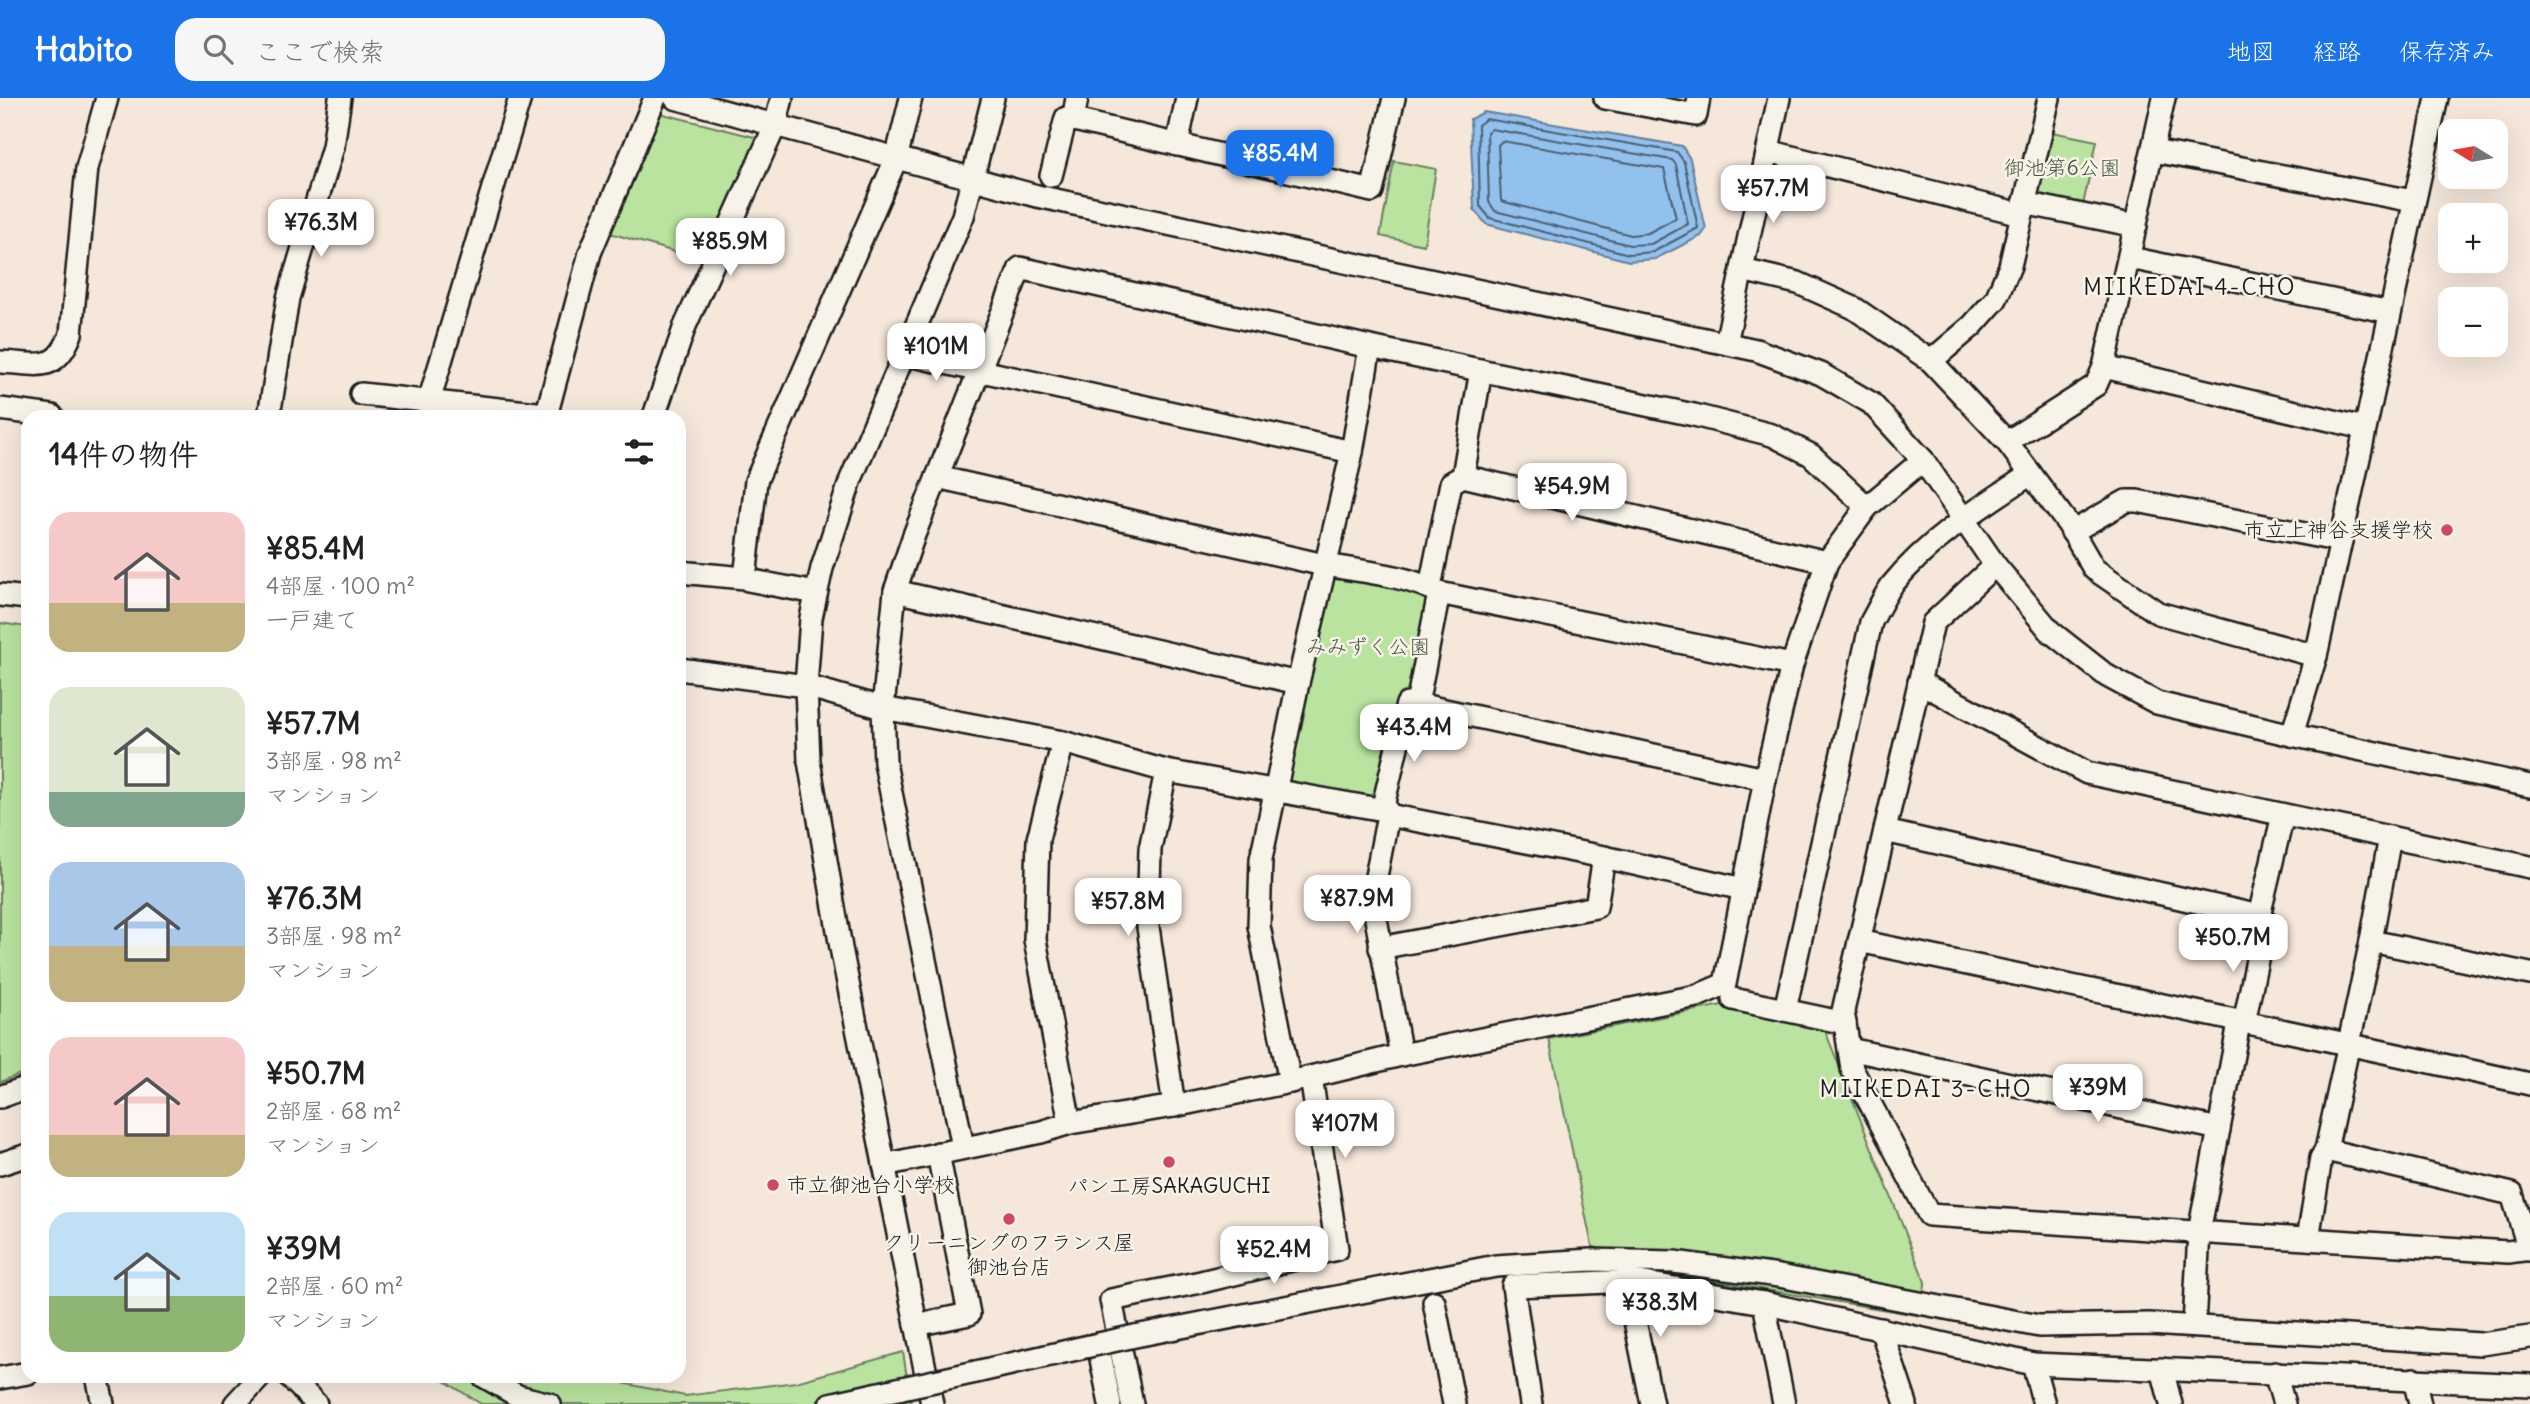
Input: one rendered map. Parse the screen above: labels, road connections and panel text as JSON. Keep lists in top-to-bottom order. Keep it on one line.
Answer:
{"districts":["MIIKEDAI 4-CHO","MIIKEDAI 3-CHO"],"parks":["御池第6公園","みみずく公園"],"places":["市立上神谷支援学校","パン工房SAKAGUCHI","市立御池台小学校","クリーニングのフランス屋 御池台店"],"north":"left","page":{"header":"Habito","search":"ここで検索","nav":["地図","経路","保存済み"],"map_buttons":["+","−"],"price":["¥85.4M","¥57.7M","¥76.3M","¥85.9M","¥101M","¥54.9M","¥43.4M","¥87.9M","¥57.8M","¥50.7M","¥39M","¥107M","¥52.4M","¥38.3M"],"heading":"14件の物件","list":[{"name":"¥85.4M","note":"4部屋 · 100 m² · 一戸建て"},{"name":"¥57.7M","note":"3部屋 · 98 m² · マンション"},{"name":"¥76.3M","note":"3部屋 · 98 m² · マンション"},{"name":"¥50.7M","note":"2部屋 · 68 m² · マンション"},{"name":"¥39M","note":"2部屋 · 60 m² · マンション"}]}}
